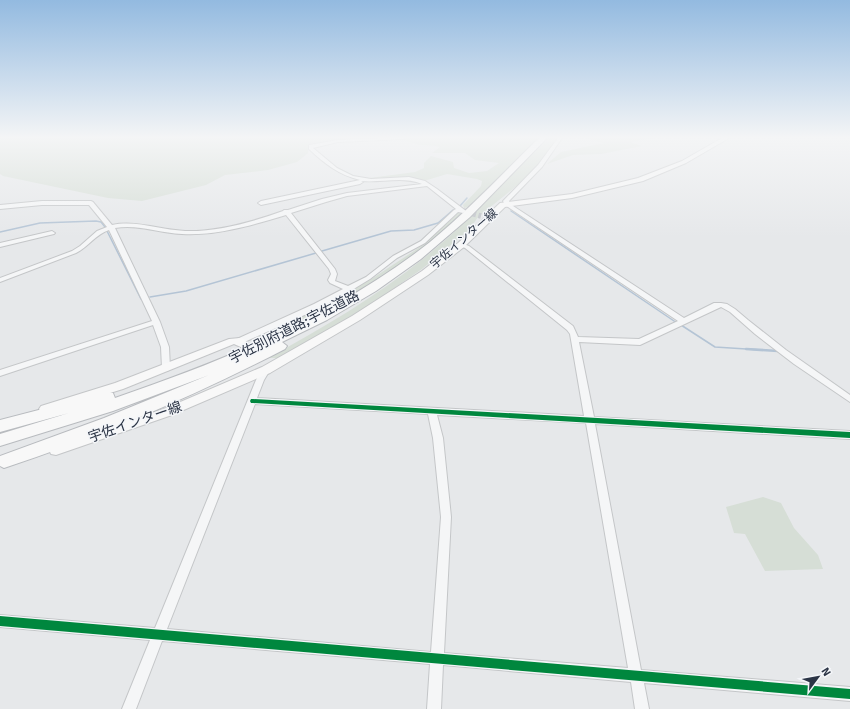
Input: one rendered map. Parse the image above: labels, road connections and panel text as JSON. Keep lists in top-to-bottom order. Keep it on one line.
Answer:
{"streets":{"highway":["宇佐別府道路;宇佐道路"],"main road":["宇佐インター線"]},"north":"top right"}
